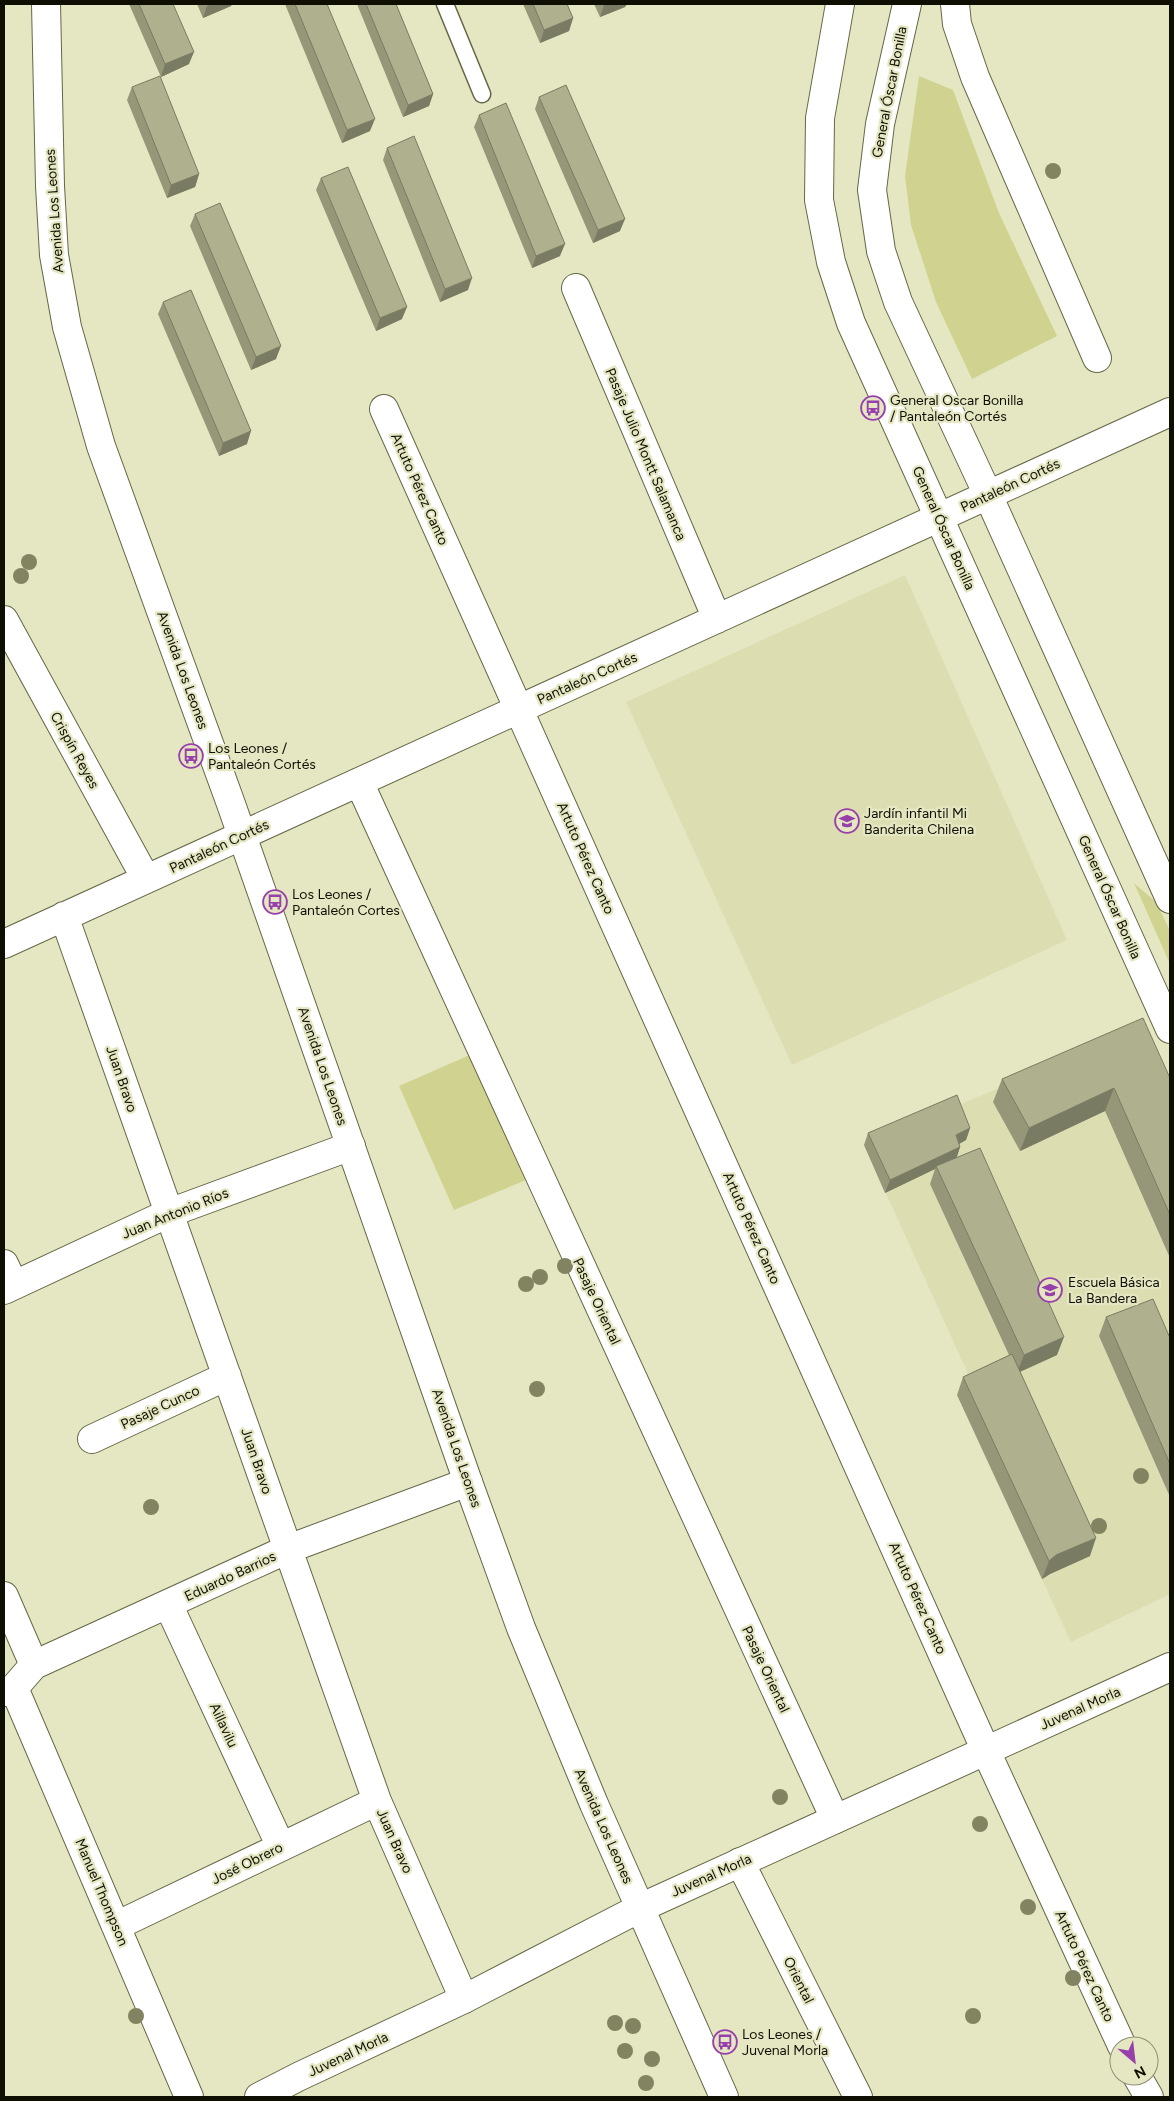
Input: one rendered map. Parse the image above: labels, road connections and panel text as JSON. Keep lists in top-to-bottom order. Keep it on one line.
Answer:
{"streets":{"street":["General Óscar Bonilla","Avenida Los Leones","Pasaje Julio Montt Salamanca","Pantaleón Cortés","Artuto Pérez Canto","Crispín Reyes","Juan Bravo","Juan Antonio Ríos","Pasaje Oriental","Pasaje Cunco","Eduardo Barrios","Juvenal Morla","Aillavilu","José Obrero","Manuel Thompson","Oriental"]},"crossings":[["General Óscar Bonilla","Pantaleón Cortés"],["Avenida Los Leones","Pantaleón Cortés"],["Avenida Los Leones","Juan Antonio Ríos"],["Avenida Los Leones","Eduardo Barrios"],["Avenida Los Leones","Juvenal Morla"],["Pasaje Julio Montt Salamanca","Pantaleón Cortés"],["Pantaleón Cortés","Artuto Pérez Canto"],["Pantaleón Cortés","Crispín Reyes"],["Pantaleón Cortés","Juan Bravo"],["Pantaleón Cortés","Pasaje Oriental"],["Artuto Pérez Canto","Juvenal Morla"],["Juan Bravo","Juan Antonio Ríos"],["Juan Bravo","Pasaje Cunco"],["Juan Bravo","Eduardo Barrios"],["Juan Bravo","Juvenal Morla"],["Juan Bravo","José Obrero"],["Pasaje Oriental","Juvenal Morla"],["Eduardo Barrios","Aillavilu"],["Eduardo Barrios","Manuel Thompson"],["Juvenal Morla","Oriental"],["Aillavilu","José Obrero"],["José Obrero","Manuel Thompson"]],"places":{"bus stop":["General Oscar Bonilla / Pantaleón Cortés","Los Leones / Pantaleón Cortés","Los Leones / Pantaleón Cortes","Los Leones / Juvenal Morla"],"school or university":["Jardín infantil Mi Banderita Chilena","Escuela Básica La Bandera"]},"north":"bottom right"}
